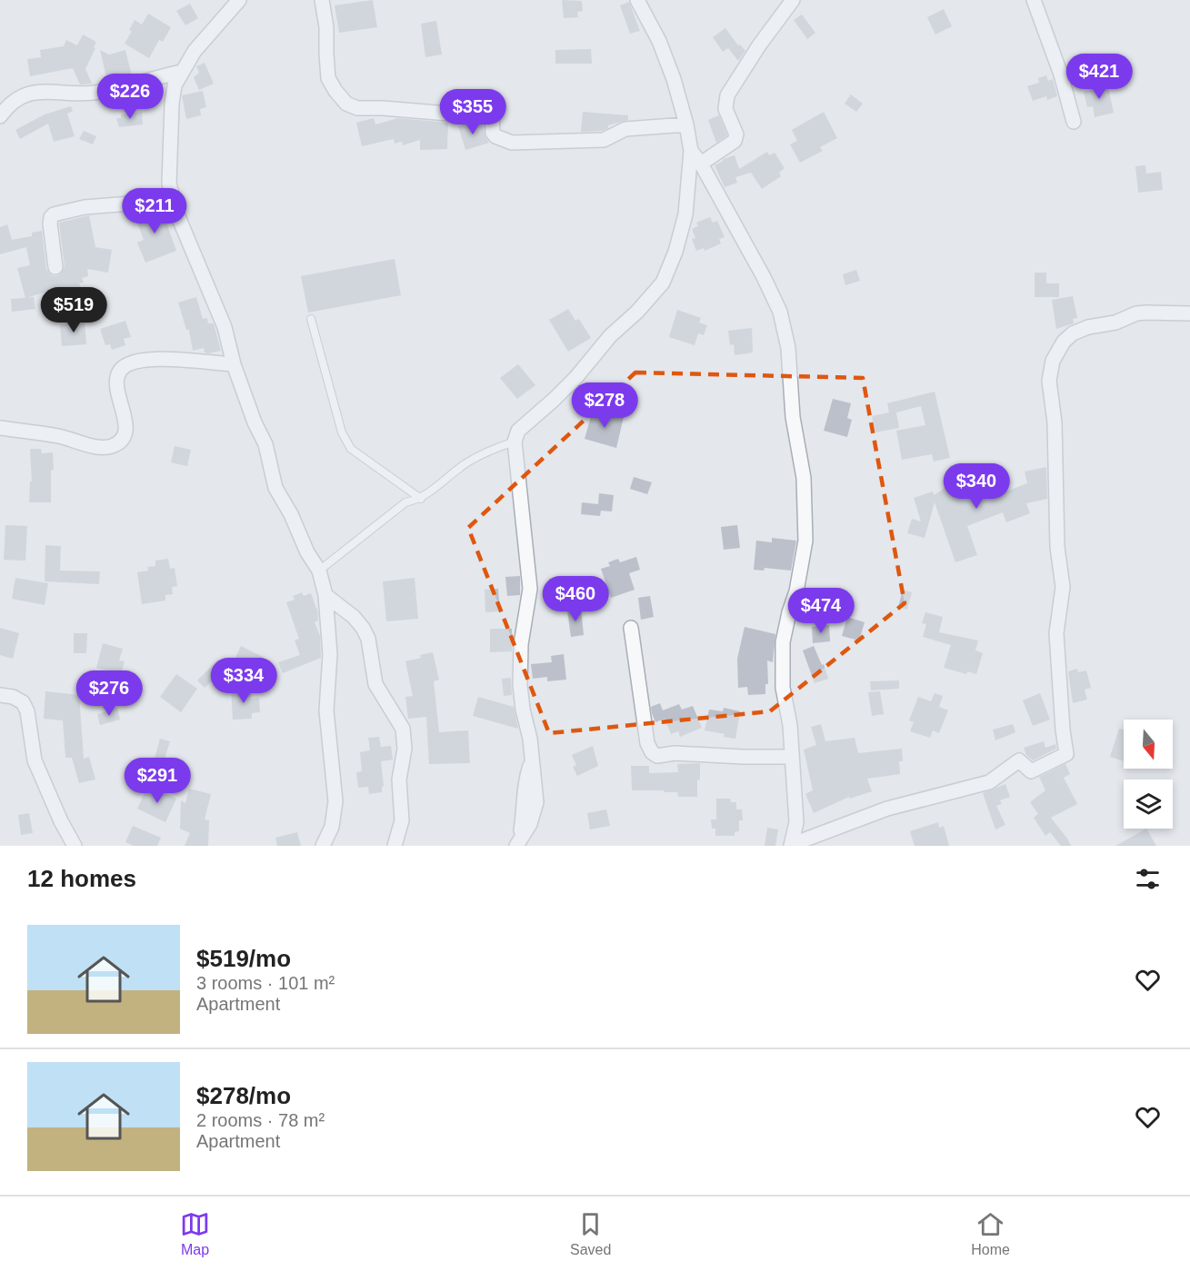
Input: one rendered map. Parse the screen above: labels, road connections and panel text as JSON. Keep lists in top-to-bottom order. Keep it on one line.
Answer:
{"north":"bottom","page":{"price":["$421","$226","$355","$211","$519","$278","$340","$460","$474","$334","$276","$291"],"heading":"12 homes","list":[{"name":"$519/mo","note":"3 rooms · 101 m² · Apartment"},{"name":"$278/mo","note":"2 rooms · 78 m² · Apartment"}],"tabs":["Map","Saved","Home"]}}
